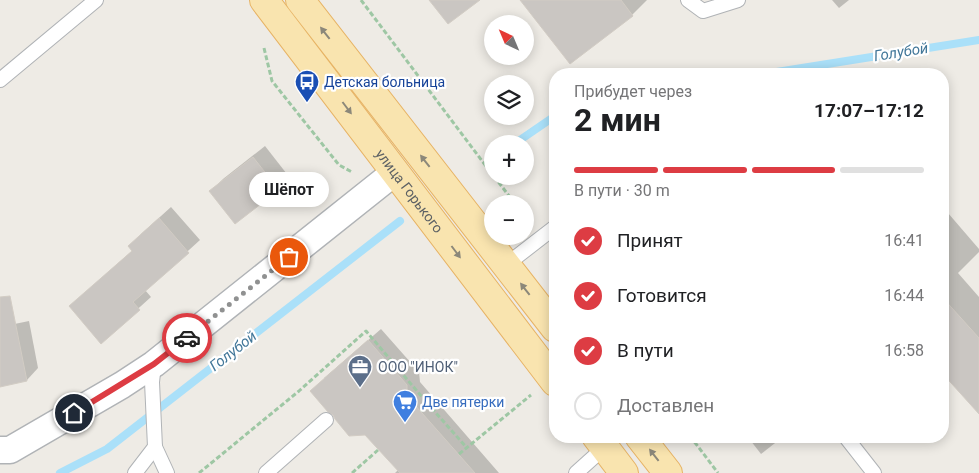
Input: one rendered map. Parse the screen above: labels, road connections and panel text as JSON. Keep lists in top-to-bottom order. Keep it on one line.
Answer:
{"streets":{"main road":["улица Горького"]},"water":["Голубой"],"places":{"bus stop":["Детская больница"],"other":["Шёпот"],"office":["ООО \"ИНОК\""],"supermarket":["Две пятерки"]},"north":"top left","page":{"map_buttons":["+","−"],"heading":["2 мин","Прибудет через","17:07–17:12"],"bar":"В пути · 30 m","bubble":"Шёпот","list":[["Принят","16:41"],["Готовится","16:44"],["В пути","16:58"],"Доставлен"]}}
